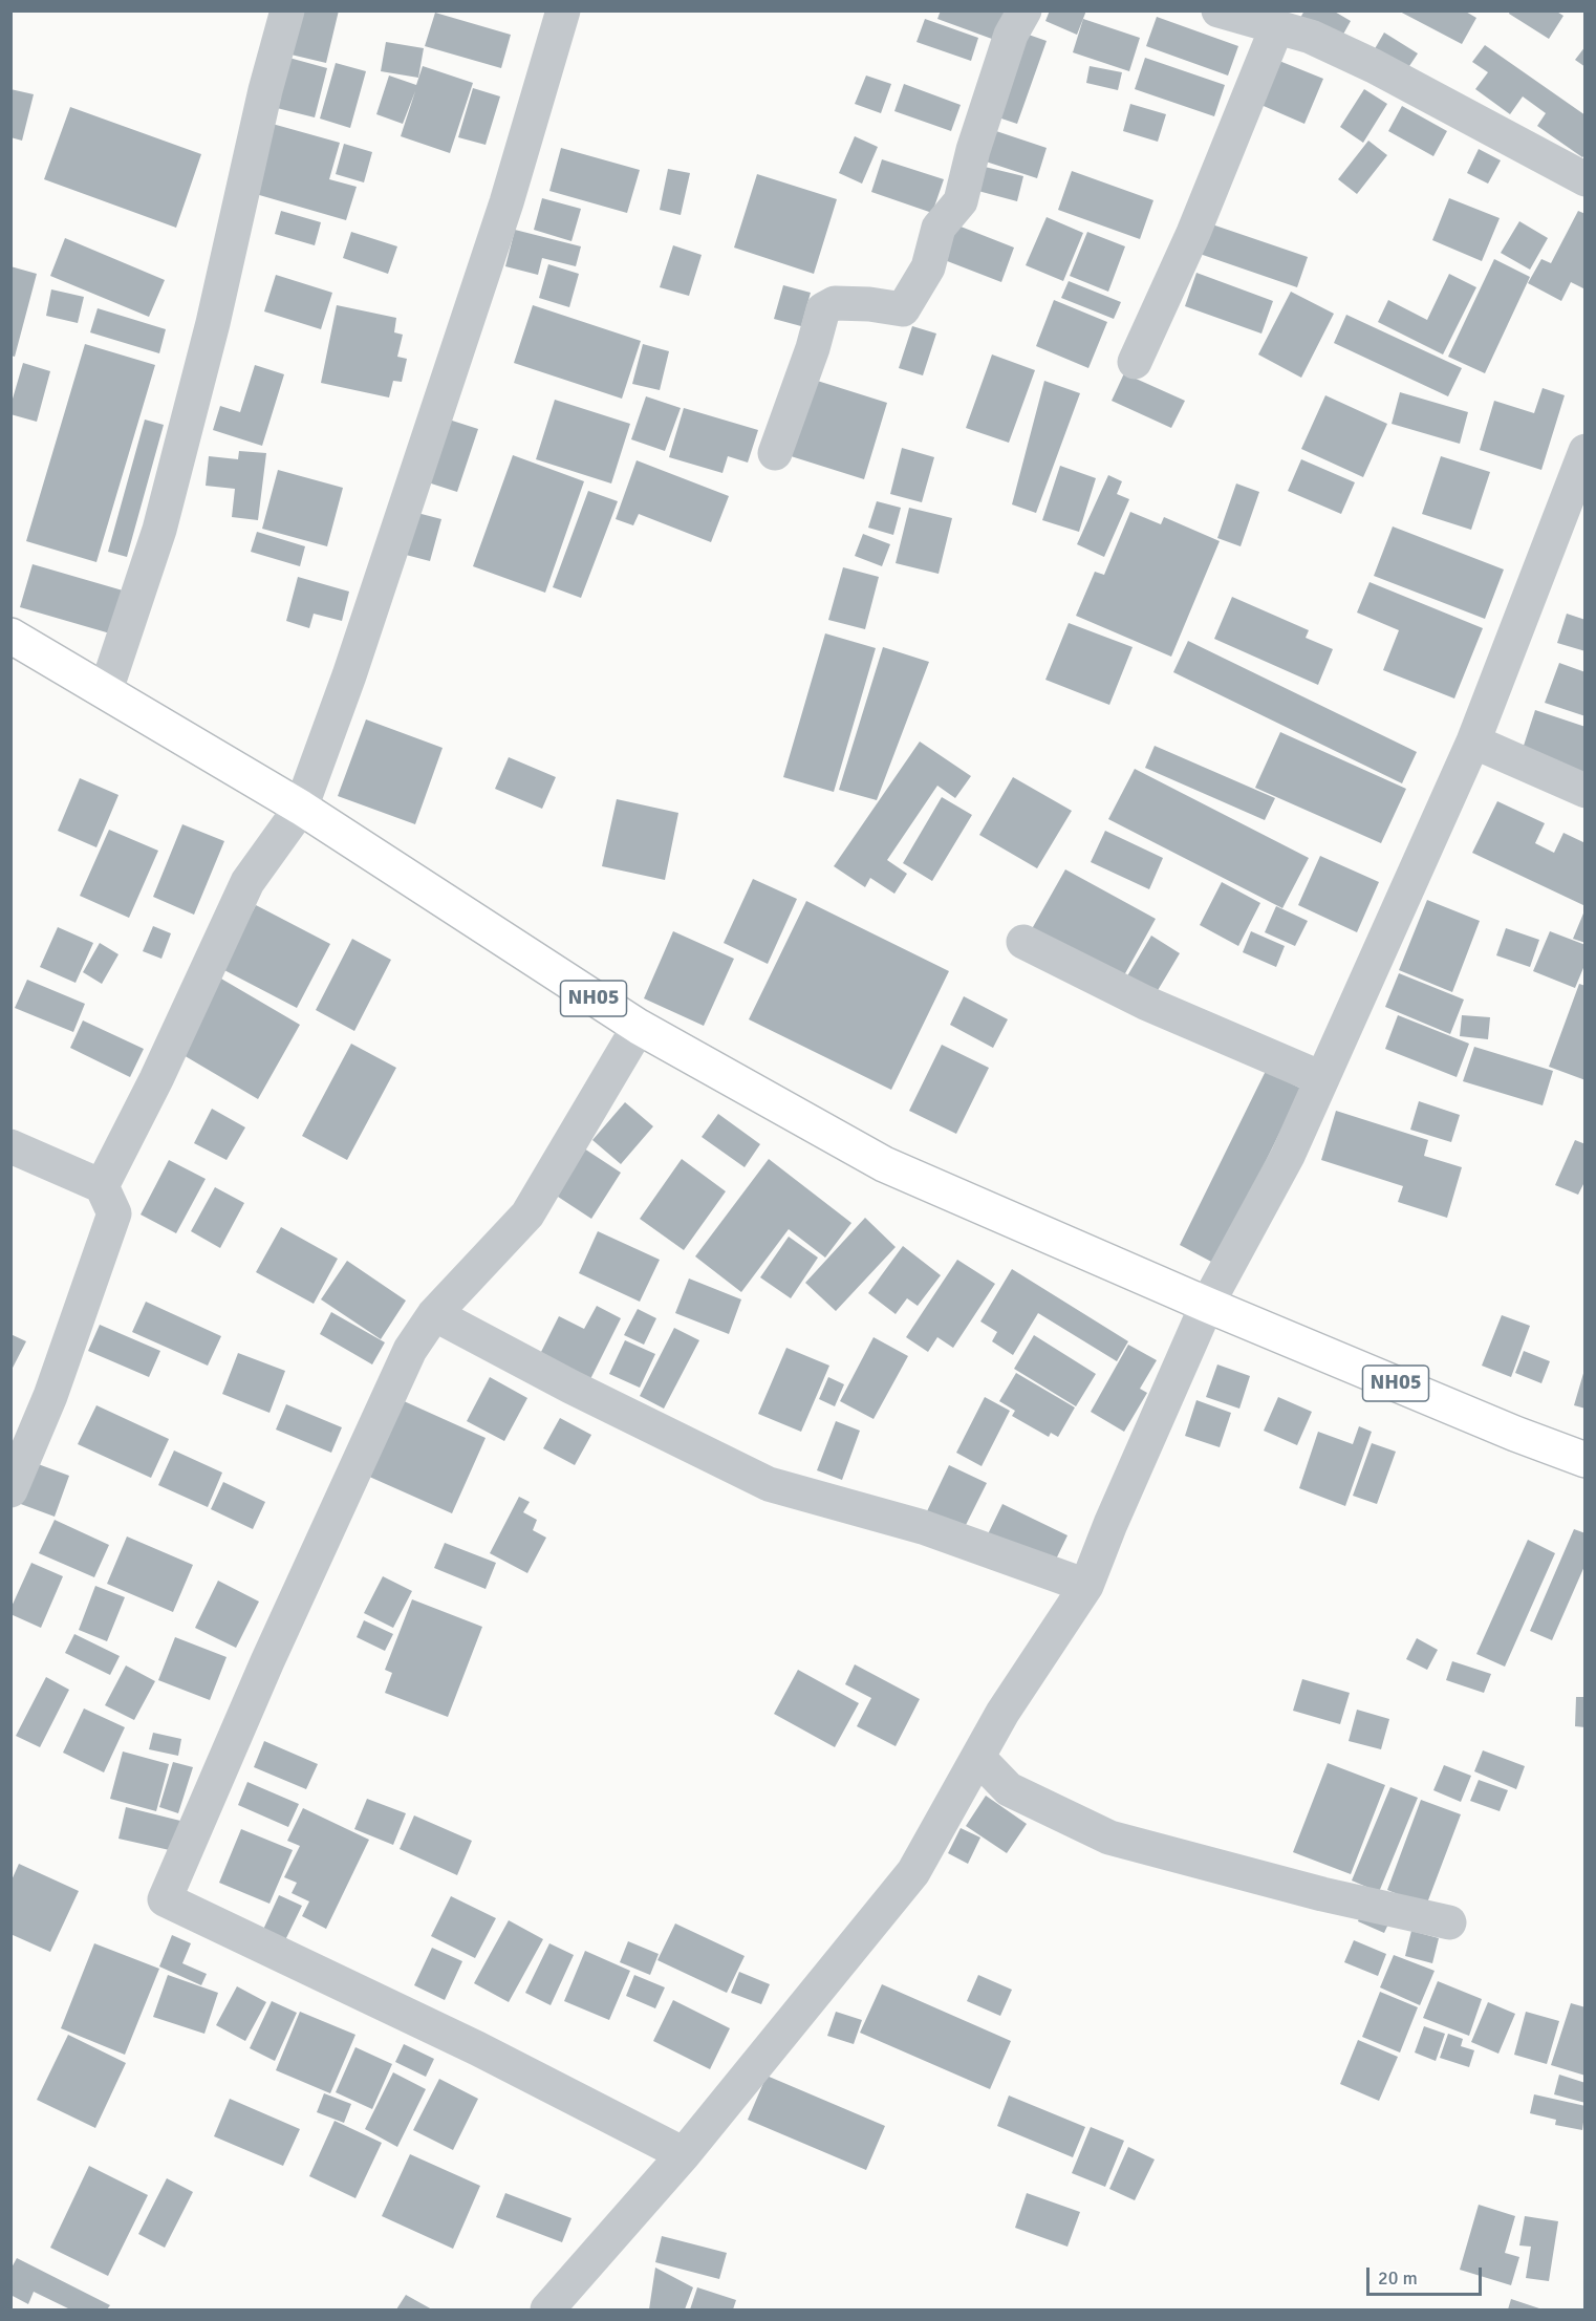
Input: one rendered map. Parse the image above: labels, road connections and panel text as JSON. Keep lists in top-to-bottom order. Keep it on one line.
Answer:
{"streets":{"main road":["NH05"]},"scale_bar":"20 m"}
